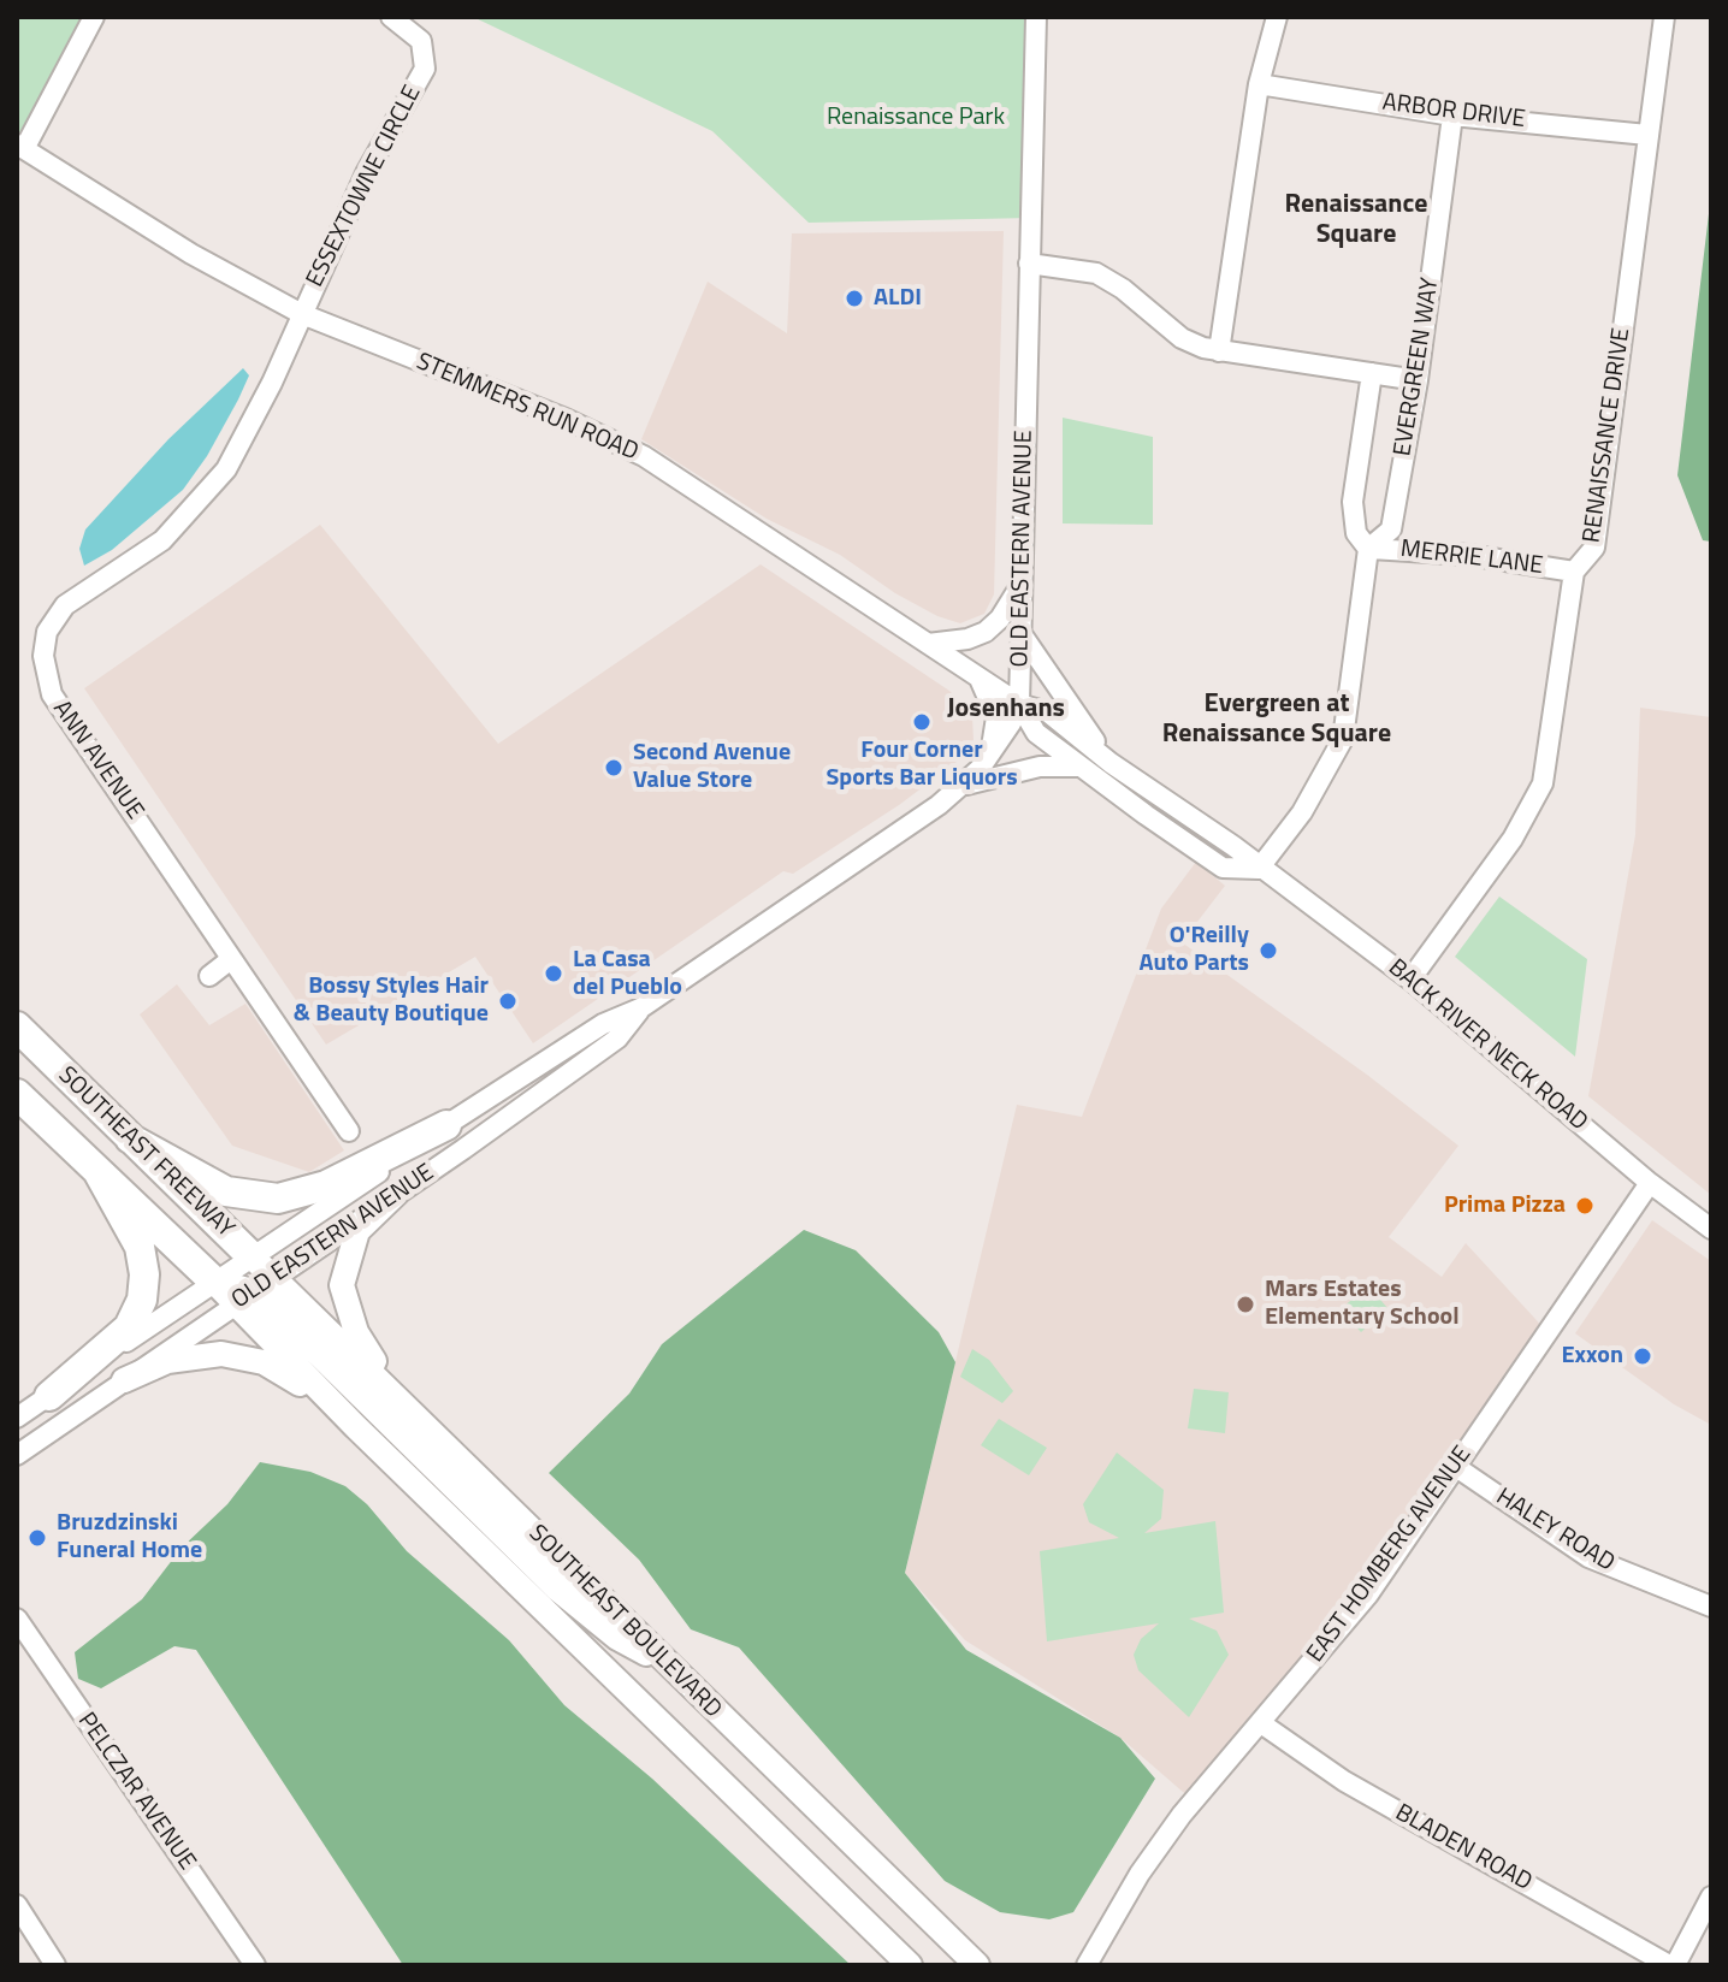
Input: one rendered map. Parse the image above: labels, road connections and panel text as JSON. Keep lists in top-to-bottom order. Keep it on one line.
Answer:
{"streets":{"highway":["SOUTHEAST FREEWAY"],"main road":["SOUTHEAST BOULEVARD"],"street":["ARBOR DRIVE","ESSEXTOWNE CIRCLE","EVERGREEN WAY","STEMMERS RUN ROAD","RENAISSANCE DRIVE","OLD EASTERN AVENUE","MERRIE LANE","ANN AVENUE","BACK RIVER NECK ROAD","HALEY ROAD","EAST HOMBERG AVENUE","PELCZAR AVENUE","BLADEN ROAD"]},"crossings":[["ARBOR DRIVE","EVERGREEN WAY"],["ARBOR DRIVE","RENAISSANCE DRIVE"],["ESSEXTOWNE CIRCLE","STEMMERS RUN ROAD"],["ESSEXTOWNE CIRCLE","ANN AVENUE"],["EVERGREEN WAY","MERRIE LANE"],["EVERGREEN WAY","BACK RIVER NECK ROAD"],["STEMMERS RUN ROAD","OLD EASTERN AVENUE"],["STEMMERS RUN ROAD","ANN AVENUE"],["STEMMERS RUN ROAD","BACK RIVER NECK ROAD"],["RENAISSANCE DRIVE","MERRIE LANE"],["RENAISSANCE DRIVE","BACK RIVER NECK ROAD"],["OLD EASTERN AVENUE","BACK RIVER NECK ROAD"],["OLD EASTERN AVENUE","SOUTHEAST FREEWAY"],["OLD EASTERN AVENUE","SOUTHEAST BOULEVARD"],["BACK RIVER NECK ROAD","EAST HOMBERG AVENUE"],["SOUTHEAST FREEWAY","SOUTHEAST BOULEVARD"],["HALEY ROAD","EAST HOMBERG AVENUE"],["EAST HOMBERG AVENUE","BLADEN ROAD"]],"districts":["Renaissance Square","Evergreen at Renaissance Square","Josenhans"],"parks":["Renaissance Park"],"places":["ALDI","Four Corner Sports Bar Liquors","Second Avenue Value Store","O'Reilly Auto Parts","La Casa del Pueblo","Bossy Styles Hair & Beauty Boutique","Prima Pizza","Mars Estates Elementary School","Exxon","Bruzdzinski Funeral Home"]}
